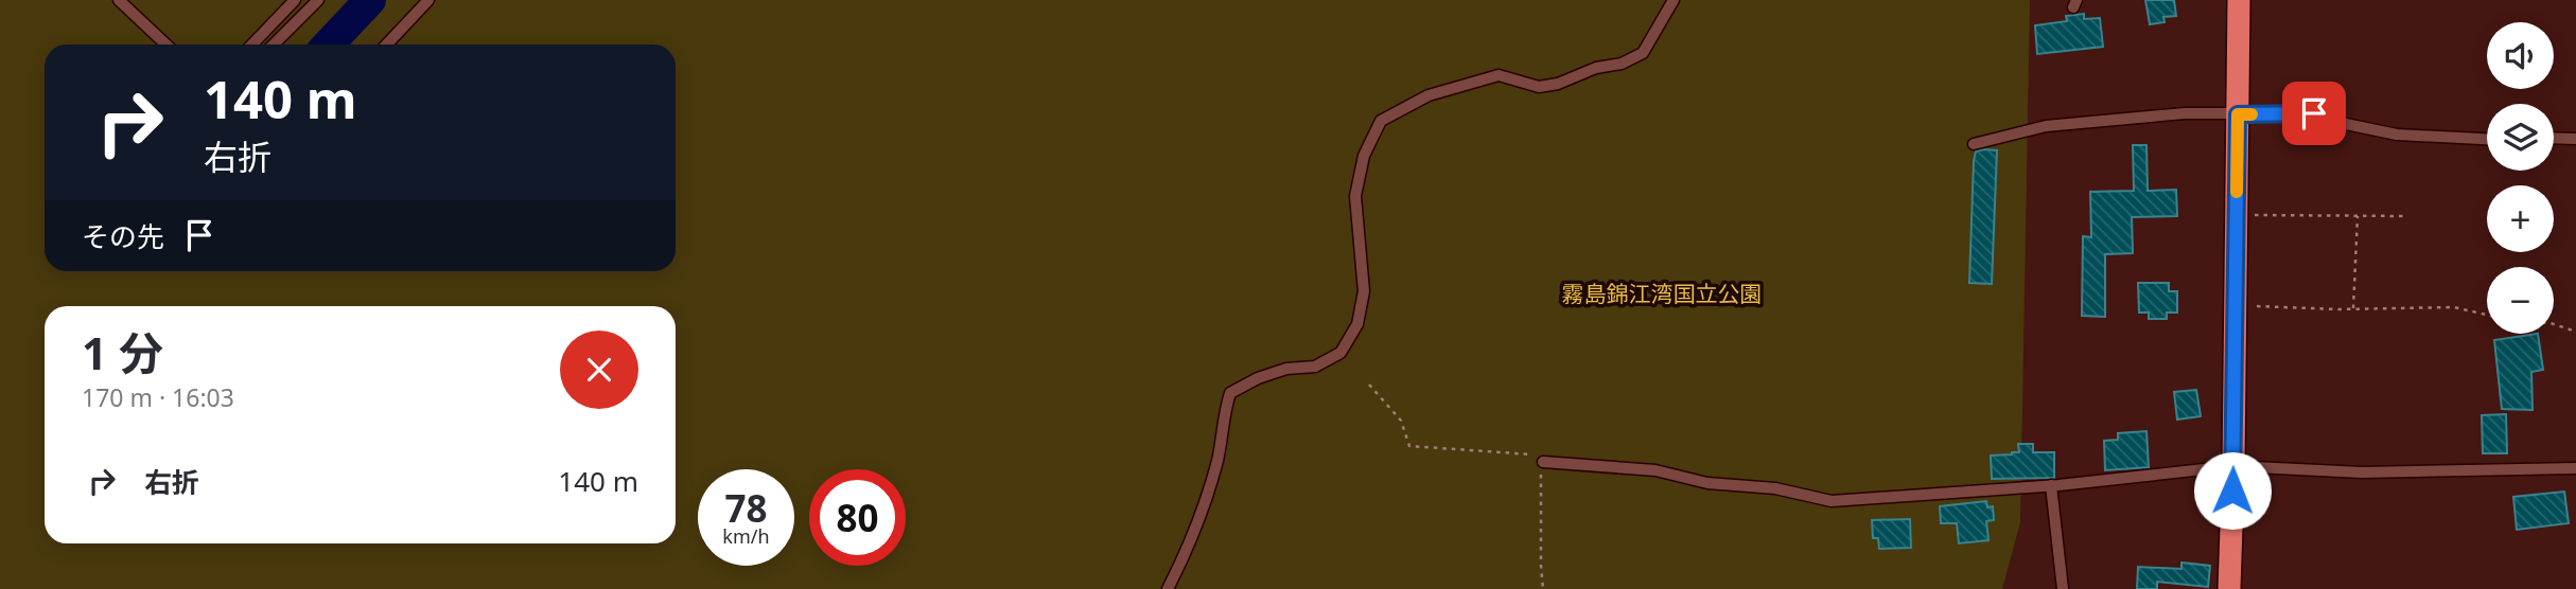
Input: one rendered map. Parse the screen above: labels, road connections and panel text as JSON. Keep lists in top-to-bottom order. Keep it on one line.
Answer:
{"parks":["霧島錦江湾国立公園"],"page":{"map_buttons":["+","−"],"turn":["140 m","右折"],"then":"その先","heading":["1 分","170 m · 16:03"],"list":[{"name":"右折","value":"140 m"}],"speed":"78 km/h","limit":"80"}}
